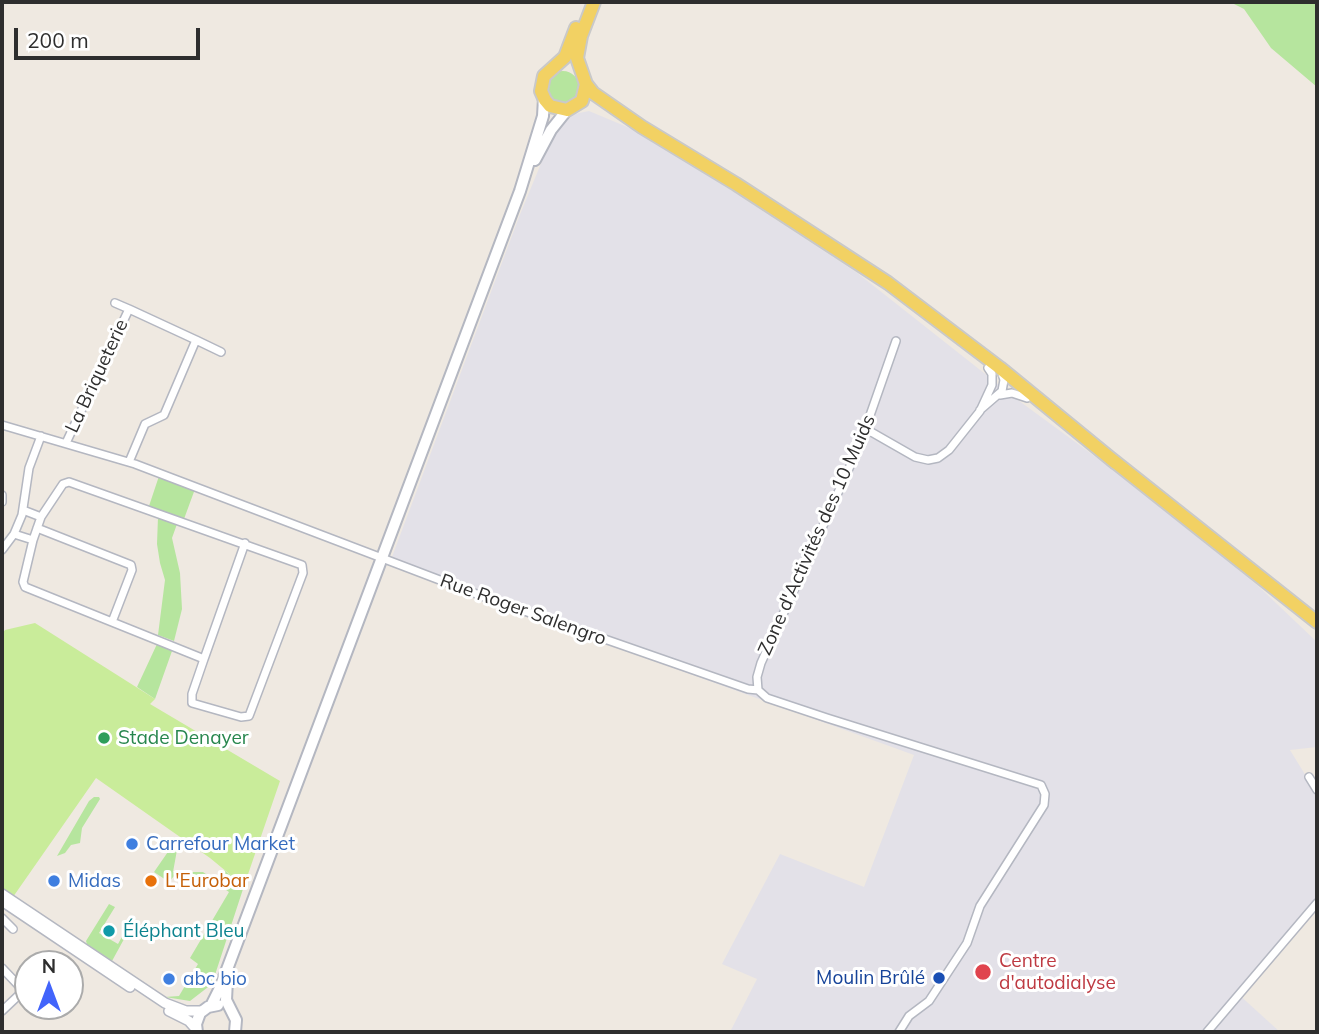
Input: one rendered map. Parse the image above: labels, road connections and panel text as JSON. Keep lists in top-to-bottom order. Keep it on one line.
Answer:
{"streets":{"street":["La Briqueterie","Zone d'Activités des 10 Muids","Rue Roger Salengro"]},"crossings":[["La Briqueterie","Rue Roger Salengro"],["Zone d'Activités des 10 Muids","Rue Roger Salengro"]],"places":["Stade Denayer","Carrefour Market","Midas","L'Eurobar","Éléphant Bleu","Centre d'autodialyse","Moulin Brûlé","abc bio"],"scale_bar":"200 m","north":"top"}
